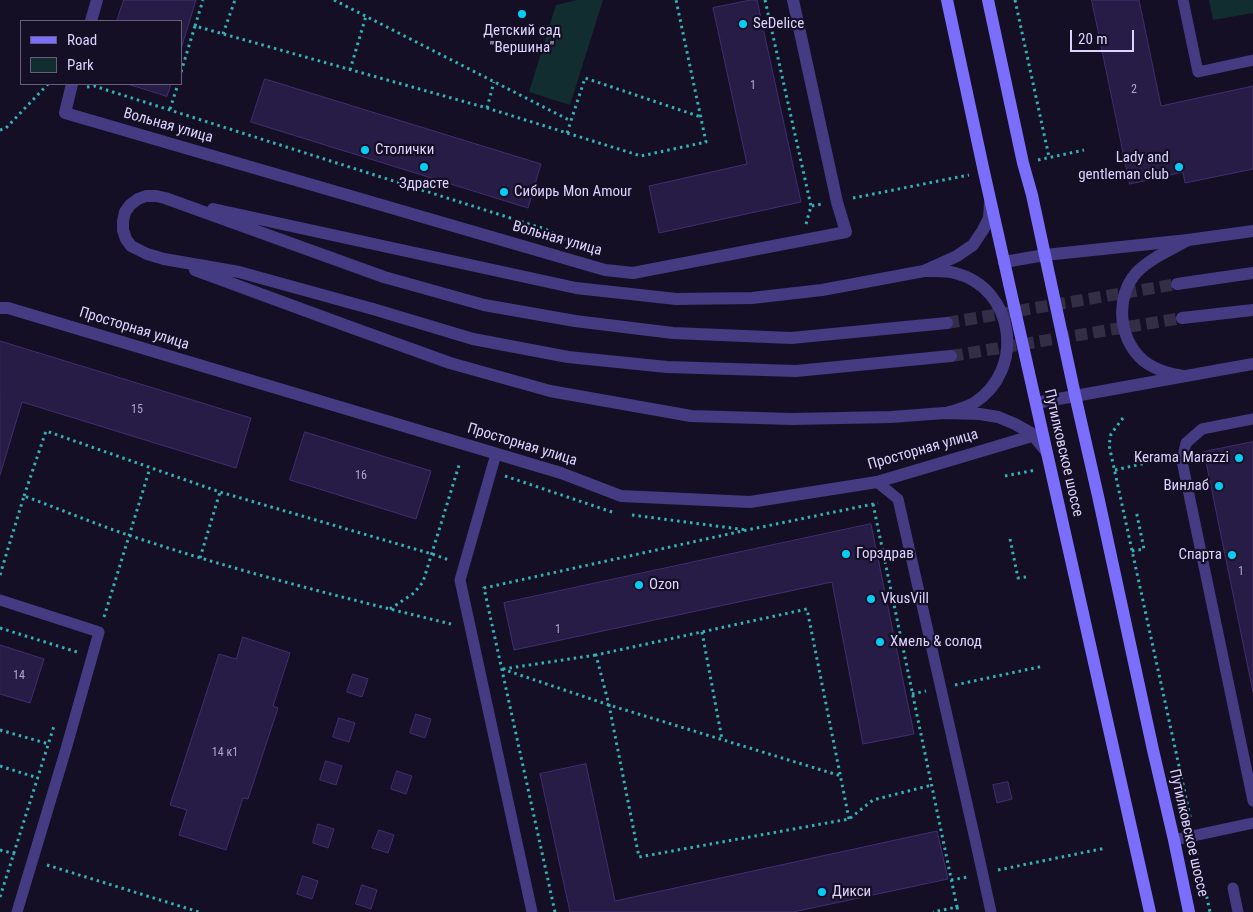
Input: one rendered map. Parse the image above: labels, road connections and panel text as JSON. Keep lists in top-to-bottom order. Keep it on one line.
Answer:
{"streets":{"main road":["Путилковское шоссе"],"street":["Вольная улица","Просторная улица"]},"crossings":[["Просторная улица","Путилковское шоссе"]],"places":["Детский сад \"Вершина\"","SeDelice","Столички","Здрасте","Lady and gentleman club","Сибирь Mon Amour","Kerama Marazzi","Винлаб","Горздрав","Спарта","Ozon","VkusVill","Хмель & солод","Дикси"],"house_numbers":["1","2","15","16","1","1","14","14 к1"],"legend":["Road","Park"],"scale_bar":"20 m"}
